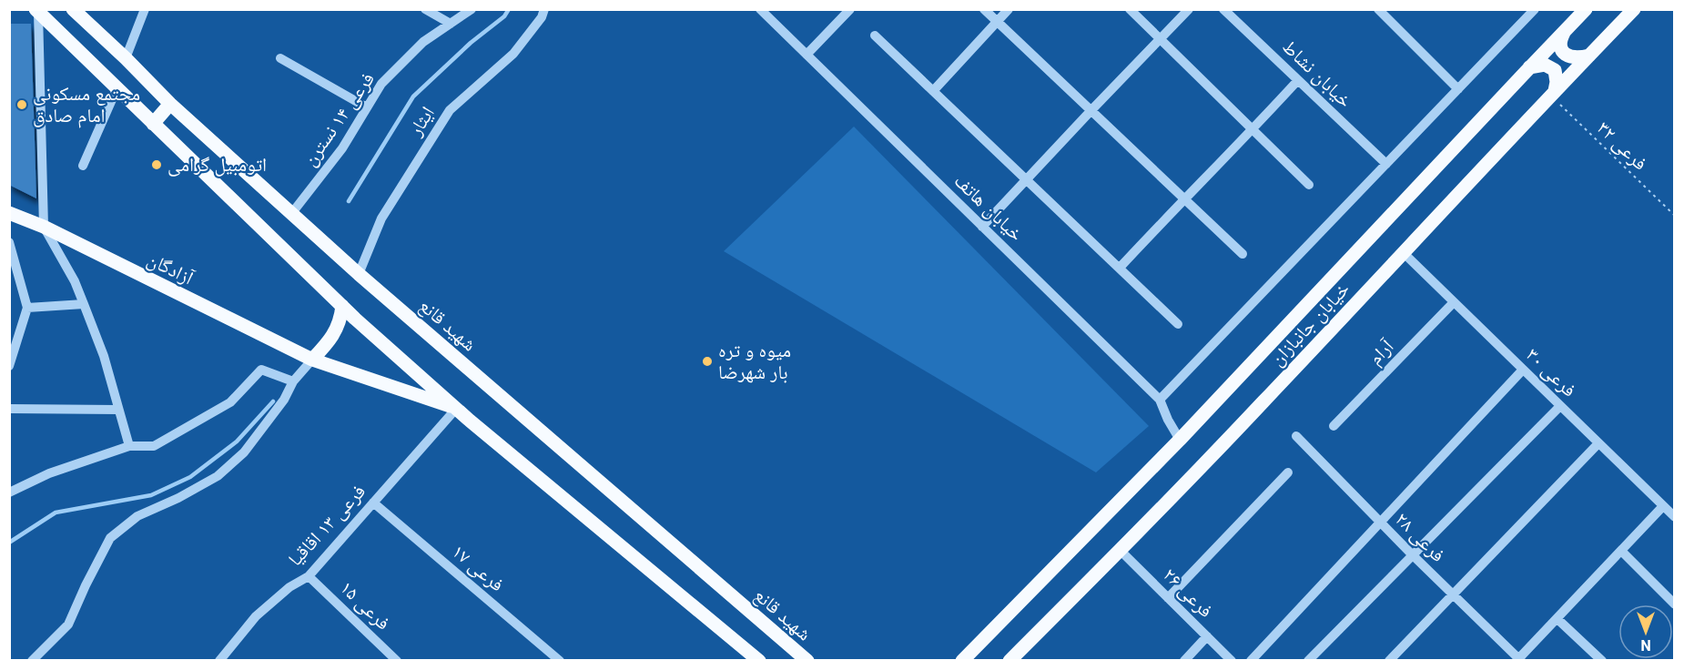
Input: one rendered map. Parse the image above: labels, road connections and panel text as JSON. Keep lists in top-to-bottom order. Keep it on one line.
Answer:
{"streets":{"main road":["آزادگان","خیابان جانبازان","شهید قانع"],"street":["خیابان نشاط","فرعی ۱۴ نسترن","ایثار","خیابان هاتف","آرام","فرعی ۳۰","فرعی ۱۳ اقاقیا","فرعی ۲۸","فرعی ۱۷","فرعی ۲۶","فرعی ۱۵"],"path":["فرعی ۳۲"]},"crossings":[["فرعی ۱۴ نسترن","شهید قانع"],["ایثار","شهید قانع"],["فرعی ۳۲","خیابان جانبازان"],["خیابان هاتف","خیابان جانبازان"],["آزادگان","فرعی ۱۳ اقاقیا"],["خیابان جانبازان","فرعی ۳۰"],["خیابان جانبازان","فرعی ۲۶"],["آرام","فرعی ۳۰"],["فرعی ۱۳ اقاقیا","فرعی ۱۷"],["فرعی ۱۳ اقاقیا","فرعی ۱۵"]],"places":["مجتمع مسکونی امام صادق","اتومبیل گرامی","میوه و تره بار شهرضا"],"north":"bottom"}
